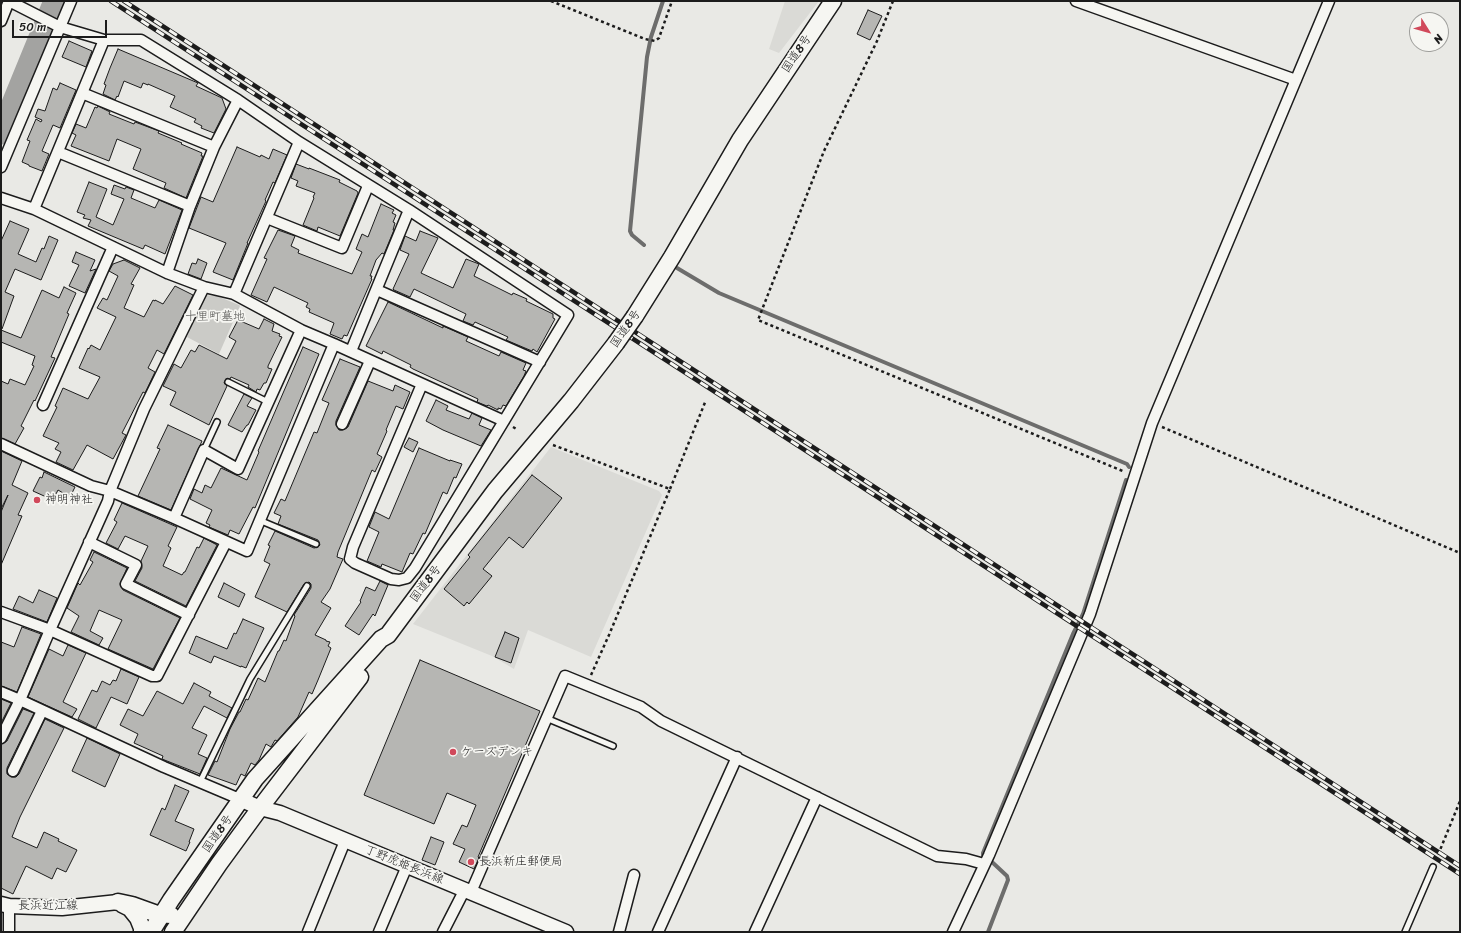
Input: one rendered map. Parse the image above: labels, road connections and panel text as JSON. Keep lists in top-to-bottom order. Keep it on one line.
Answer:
{"streets":{"highway":["国道8号"],"main road":["丁野虎姫長浜線","長浜近江線"]},"crossings":[["国道8号","丁野虎姫長浜線"]],"parks":["十里町墓地"],"places":["神明神社","ケーズデンキ","長浜新庄郵便局"],"scale_bar":"50 m","north":"bottom right"}
